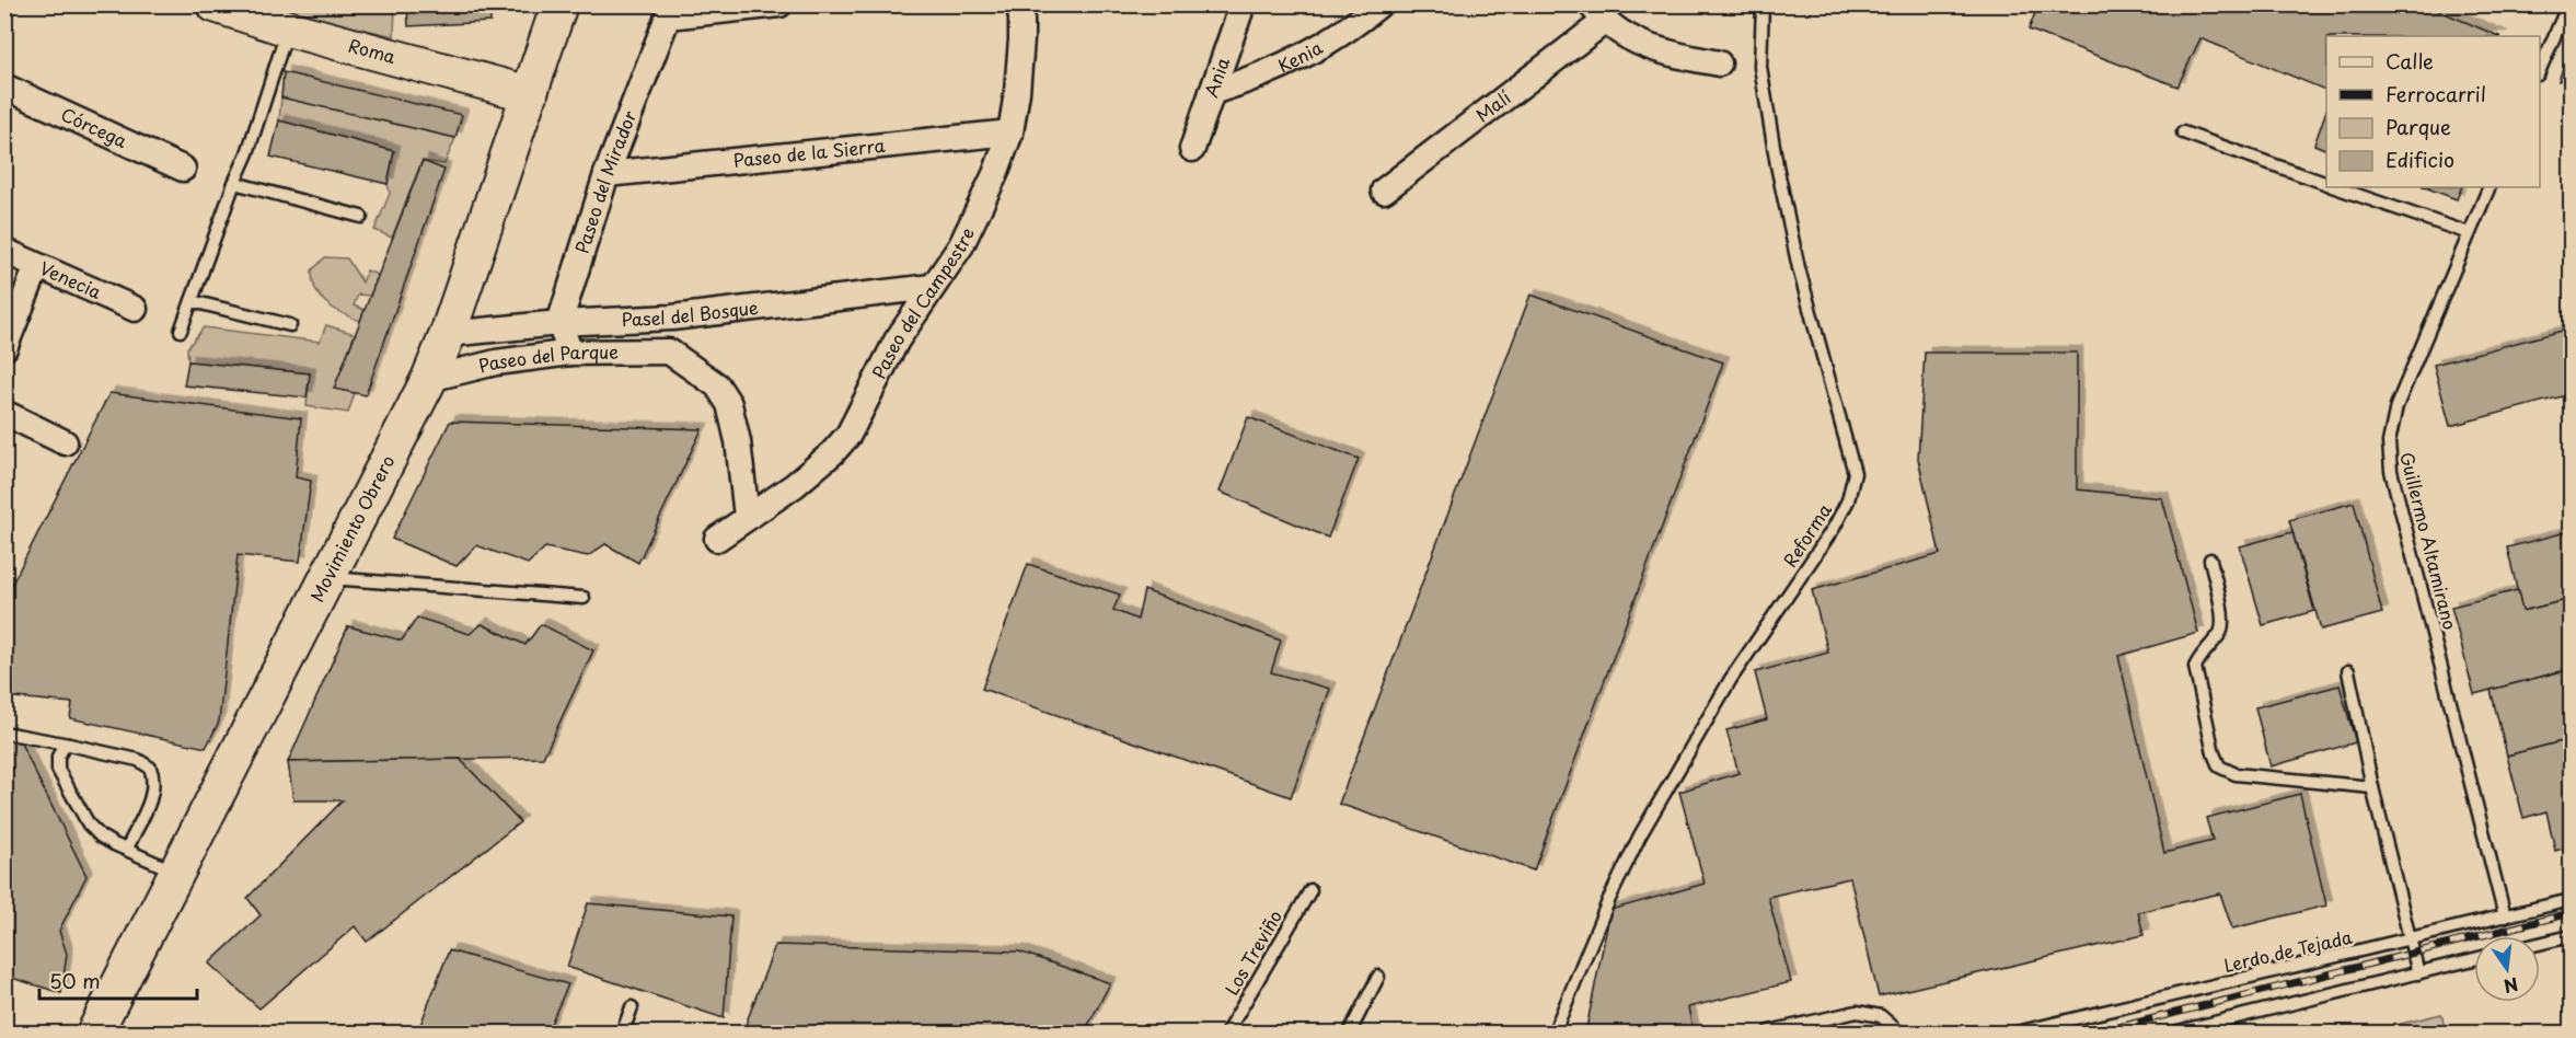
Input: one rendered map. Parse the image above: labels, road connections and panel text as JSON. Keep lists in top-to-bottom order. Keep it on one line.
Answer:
{"streets":{"street":["Roma","Kenia","Ania","Malí","Córcega","Paseo de la Sierra","Paseo del Mirador","Venecia","Paseo del Campestre","Pasel del Bosque","Paseo del Parque","Movimiento Obrero"],"lane":["Reforma","Guillermo Altamirano","Lerdo de Tejada","Los Treviño"]},"crossings":[["Roma","Movimiento Obrero"],["Kenia","Ania"],["Paseo de la Sierra","Paseo del Mirador"],["Paseo de la Sierra","Paseo del Campestre"],["Paseo del Mirador","Pasel del Bosque"],["Paseo del Campestre","Pasel del Bosque"],["Pasel del Bosque","Movimiento Obrero"],["Paseo del Parque","Movimiento Obrero"],["Guillermo Altamirano","Lerdo de Tejada"]],"legend":["Calle","Ferrocarril","Parque","Edificio"],"scale_bar":"50 m","north":"bottom"}
